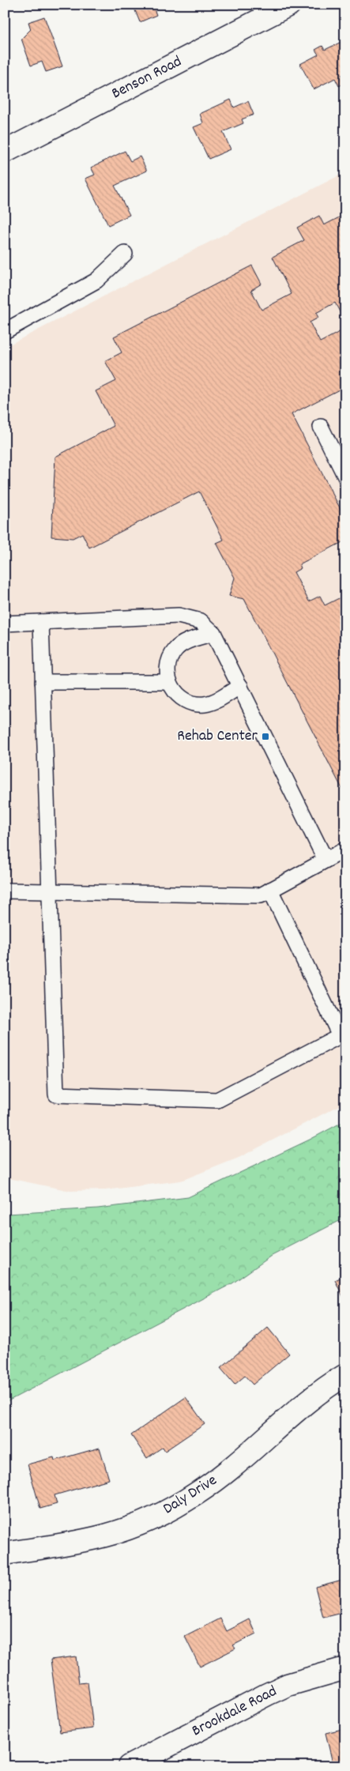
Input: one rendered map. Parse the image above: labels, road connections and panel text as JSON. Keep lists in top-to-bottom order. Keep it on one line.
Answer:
{"streets":{"street":["Benson Road","Daly Drive","Brookdale Road"]},"places":{"transit":["Rehab Center"]}}
